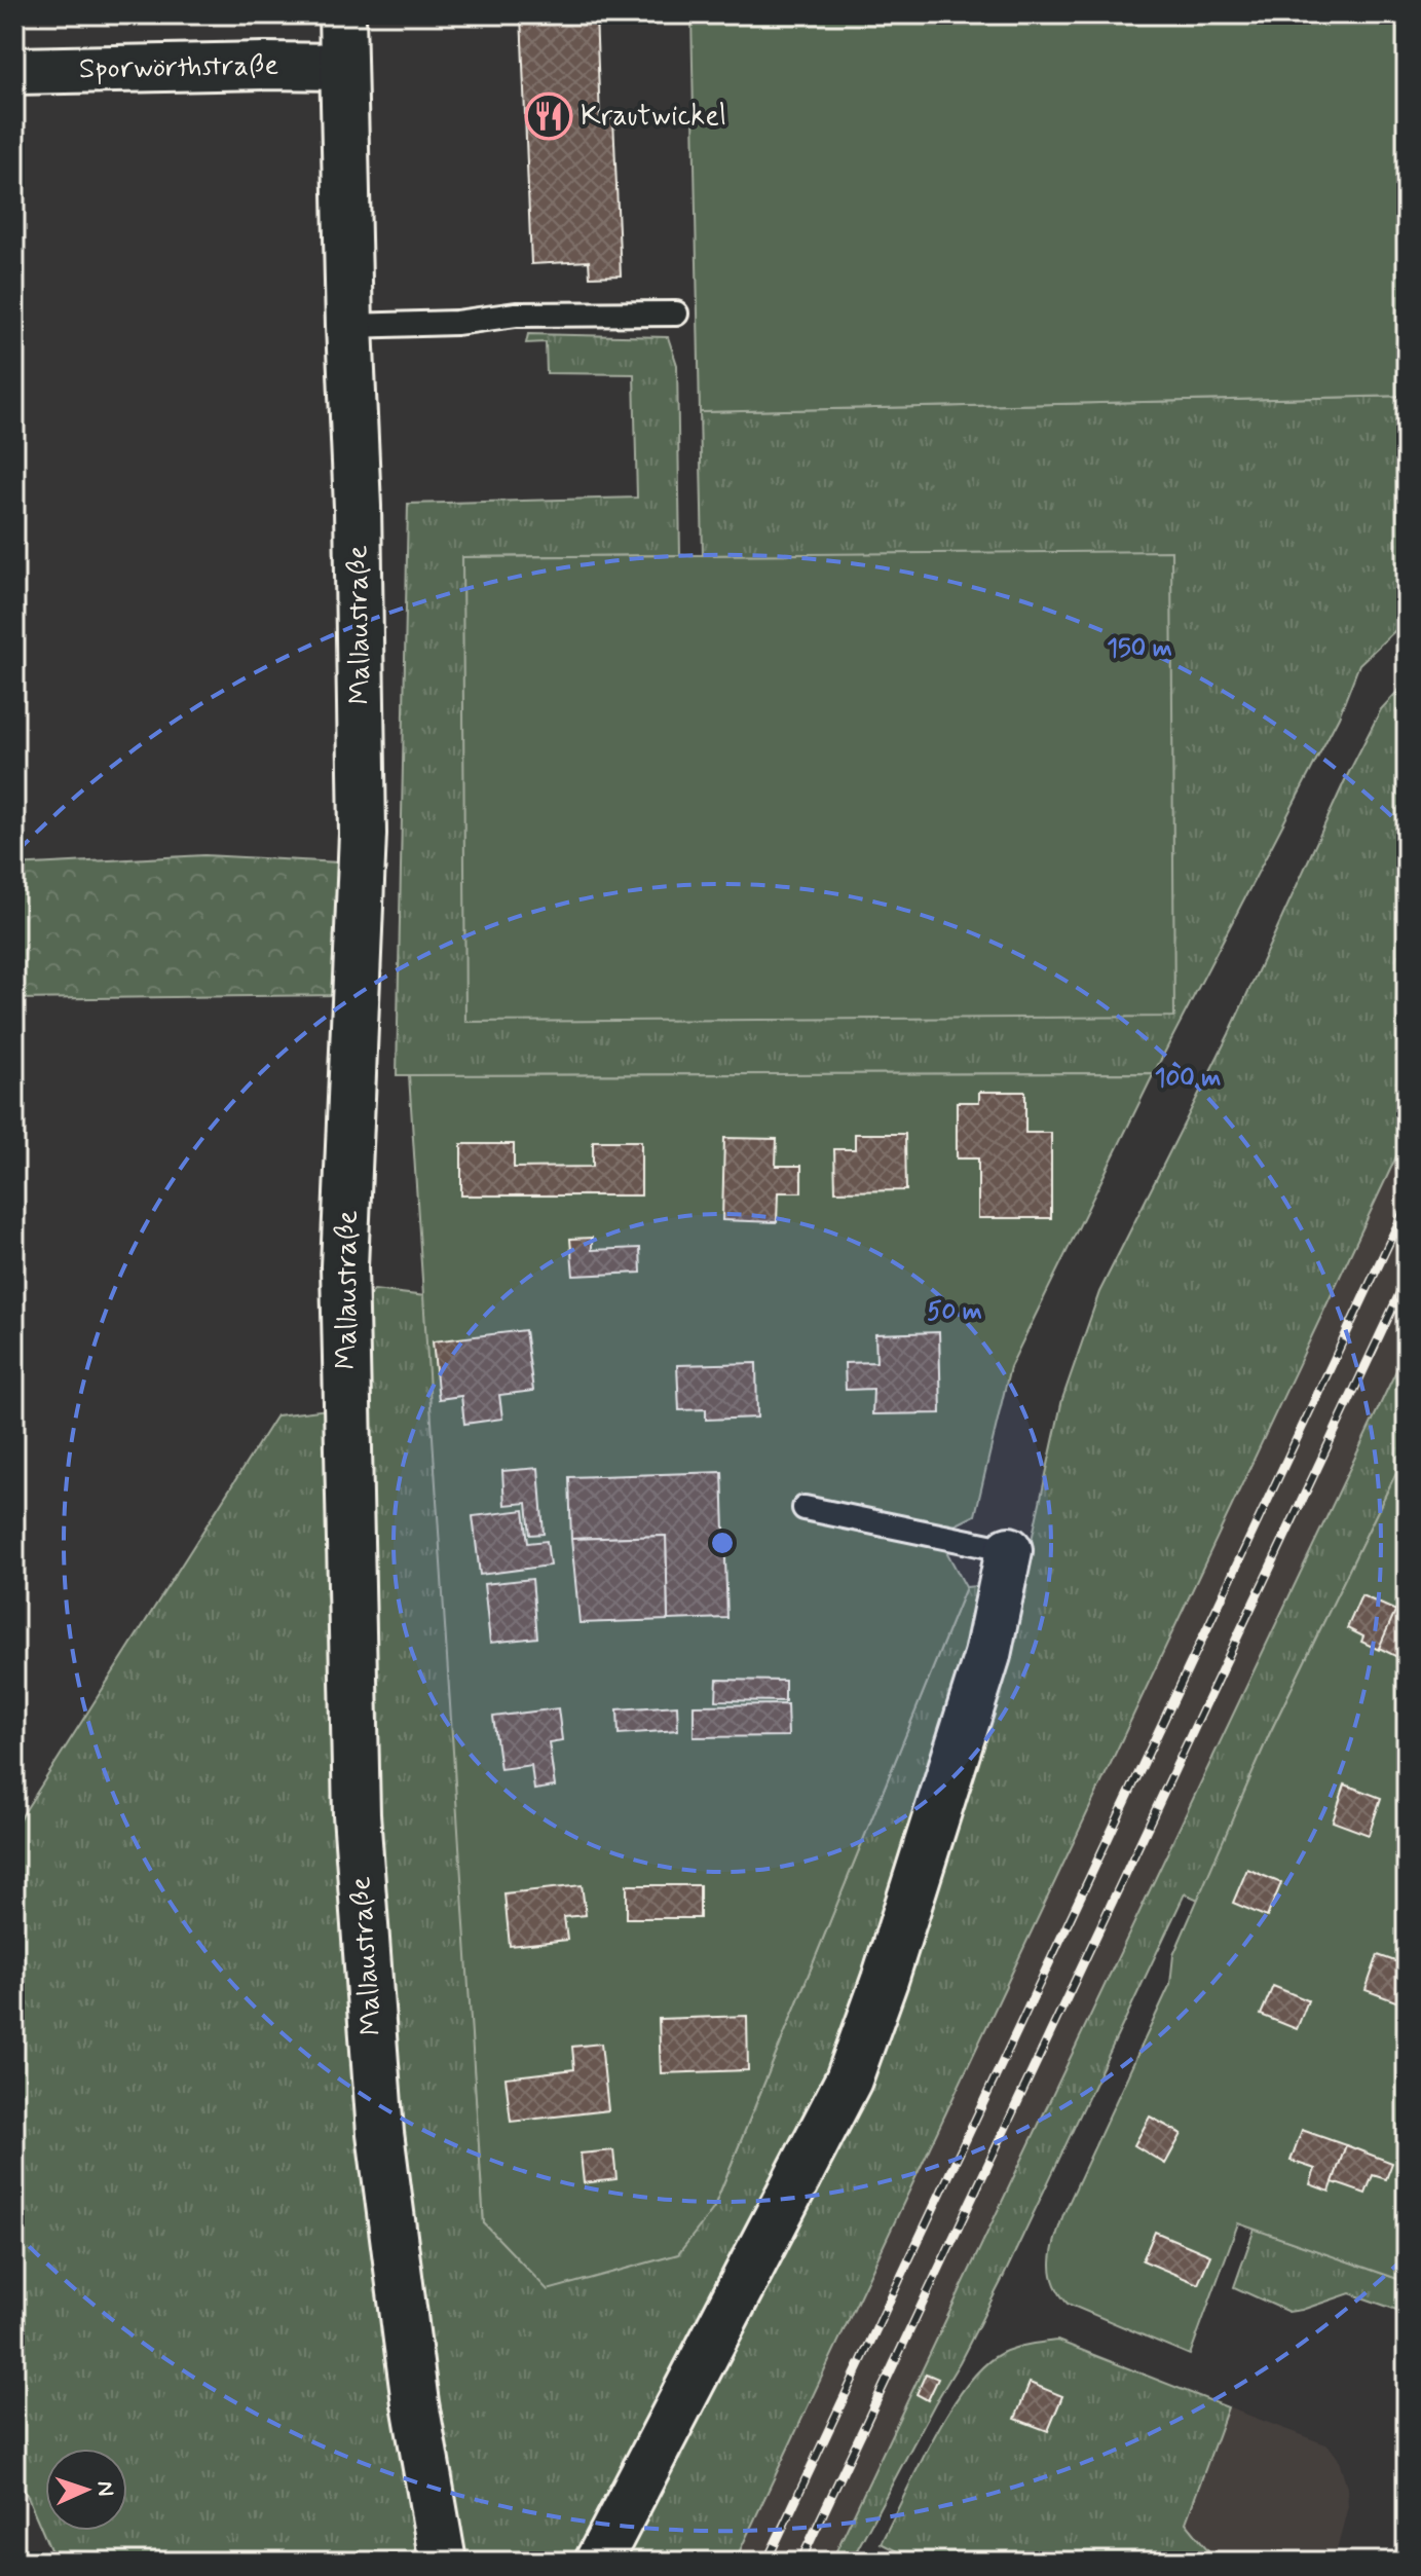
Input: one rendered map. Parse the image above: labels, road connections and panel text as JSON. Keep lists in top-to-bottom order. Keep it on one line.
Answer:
{"streets":{"street":["Sporwörthstraße","Mallaustraße"]},"crossings":[["Sporwörthstraße","Mallaustraße"]],"places":{"restaurant":["Krautwickel"]},"north":"right","rings":["150 m","100 m","50 m"]}
